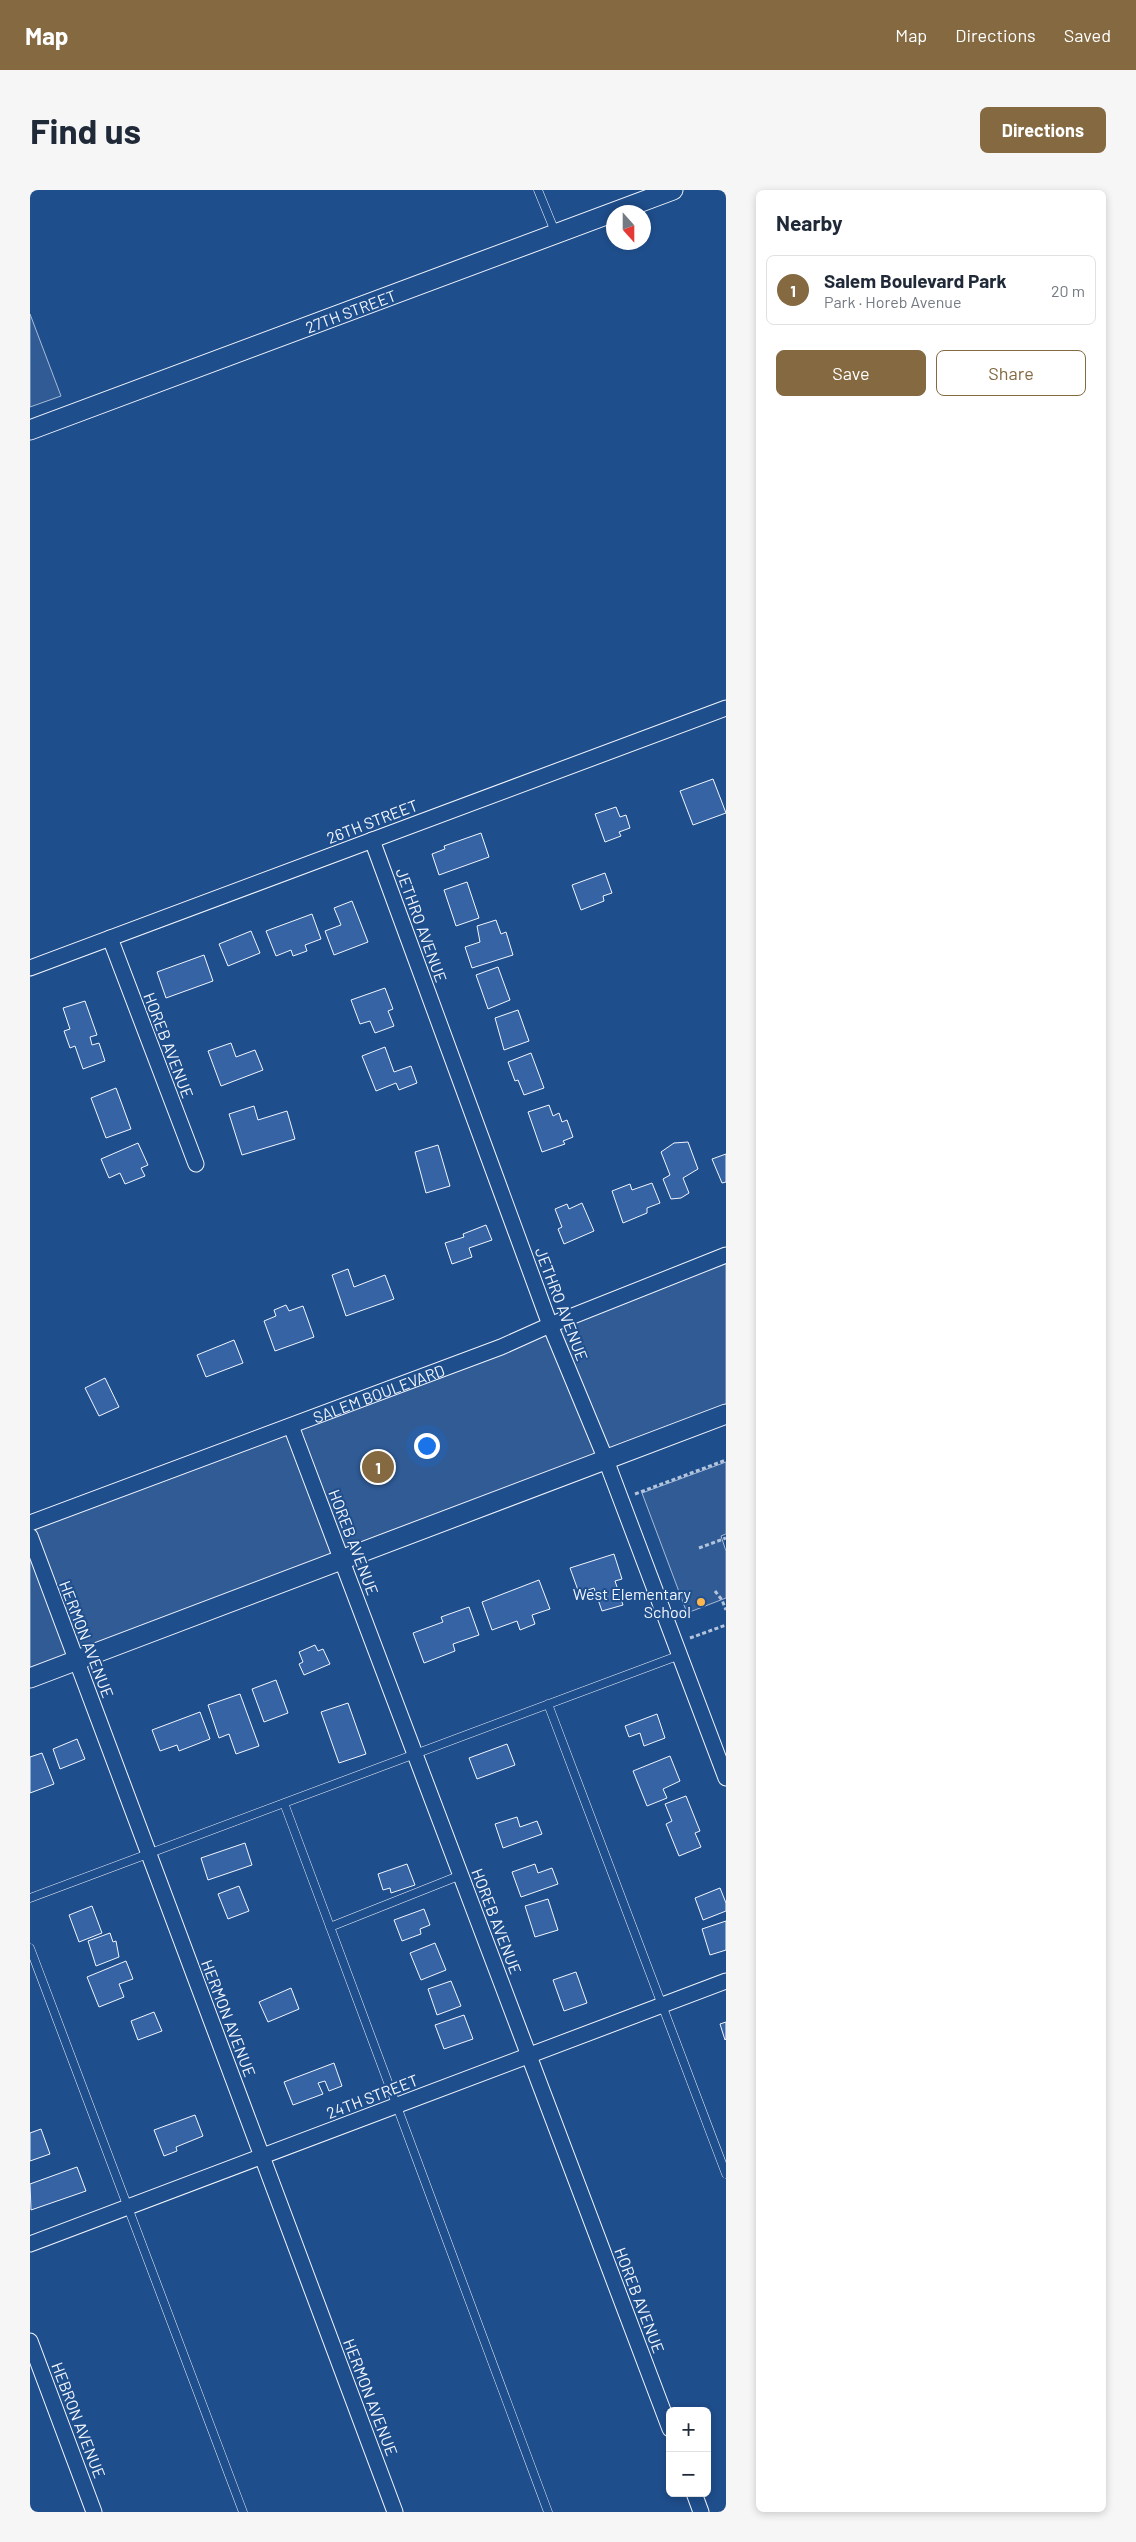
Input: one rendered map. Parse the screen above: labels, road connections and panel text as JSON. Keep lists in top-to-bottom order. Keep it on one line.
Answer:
{"streets":{"street":["27TH STREET","26TH STREET","JETHRO AVENUE","HOREB AVENUE","SALEM BOULEVARD","HERMON AVENUE","24TH STREET","HEBRON AVENUE"]},"crossings":[["26TH STREET","JETHRO AVENUE"],["26TH STREET","HOREB AVENUE"],["JETHRO AVENUE","SALEM BOULEVARD"],["HOREB AVENUE","SALEM BOULEVARD"],["HOREB AVENUE","24TH STREET"],["HERMON AVENUE","24TH STREET"]],"places":["West Elementary School"],"north":"bottom","page":{"header":"Map","nav":["Map","Directions","Saved"],"buttons":["Directions",["Save","Share"]],"title":"Find us","heading":"Nearby","list":[{"mark":"1","name":"Salem Boulevard Park","note":"Park · Horeb Avenue","value":"20 m"}],"pins":"1","map_buttons":["+","−"]}}
